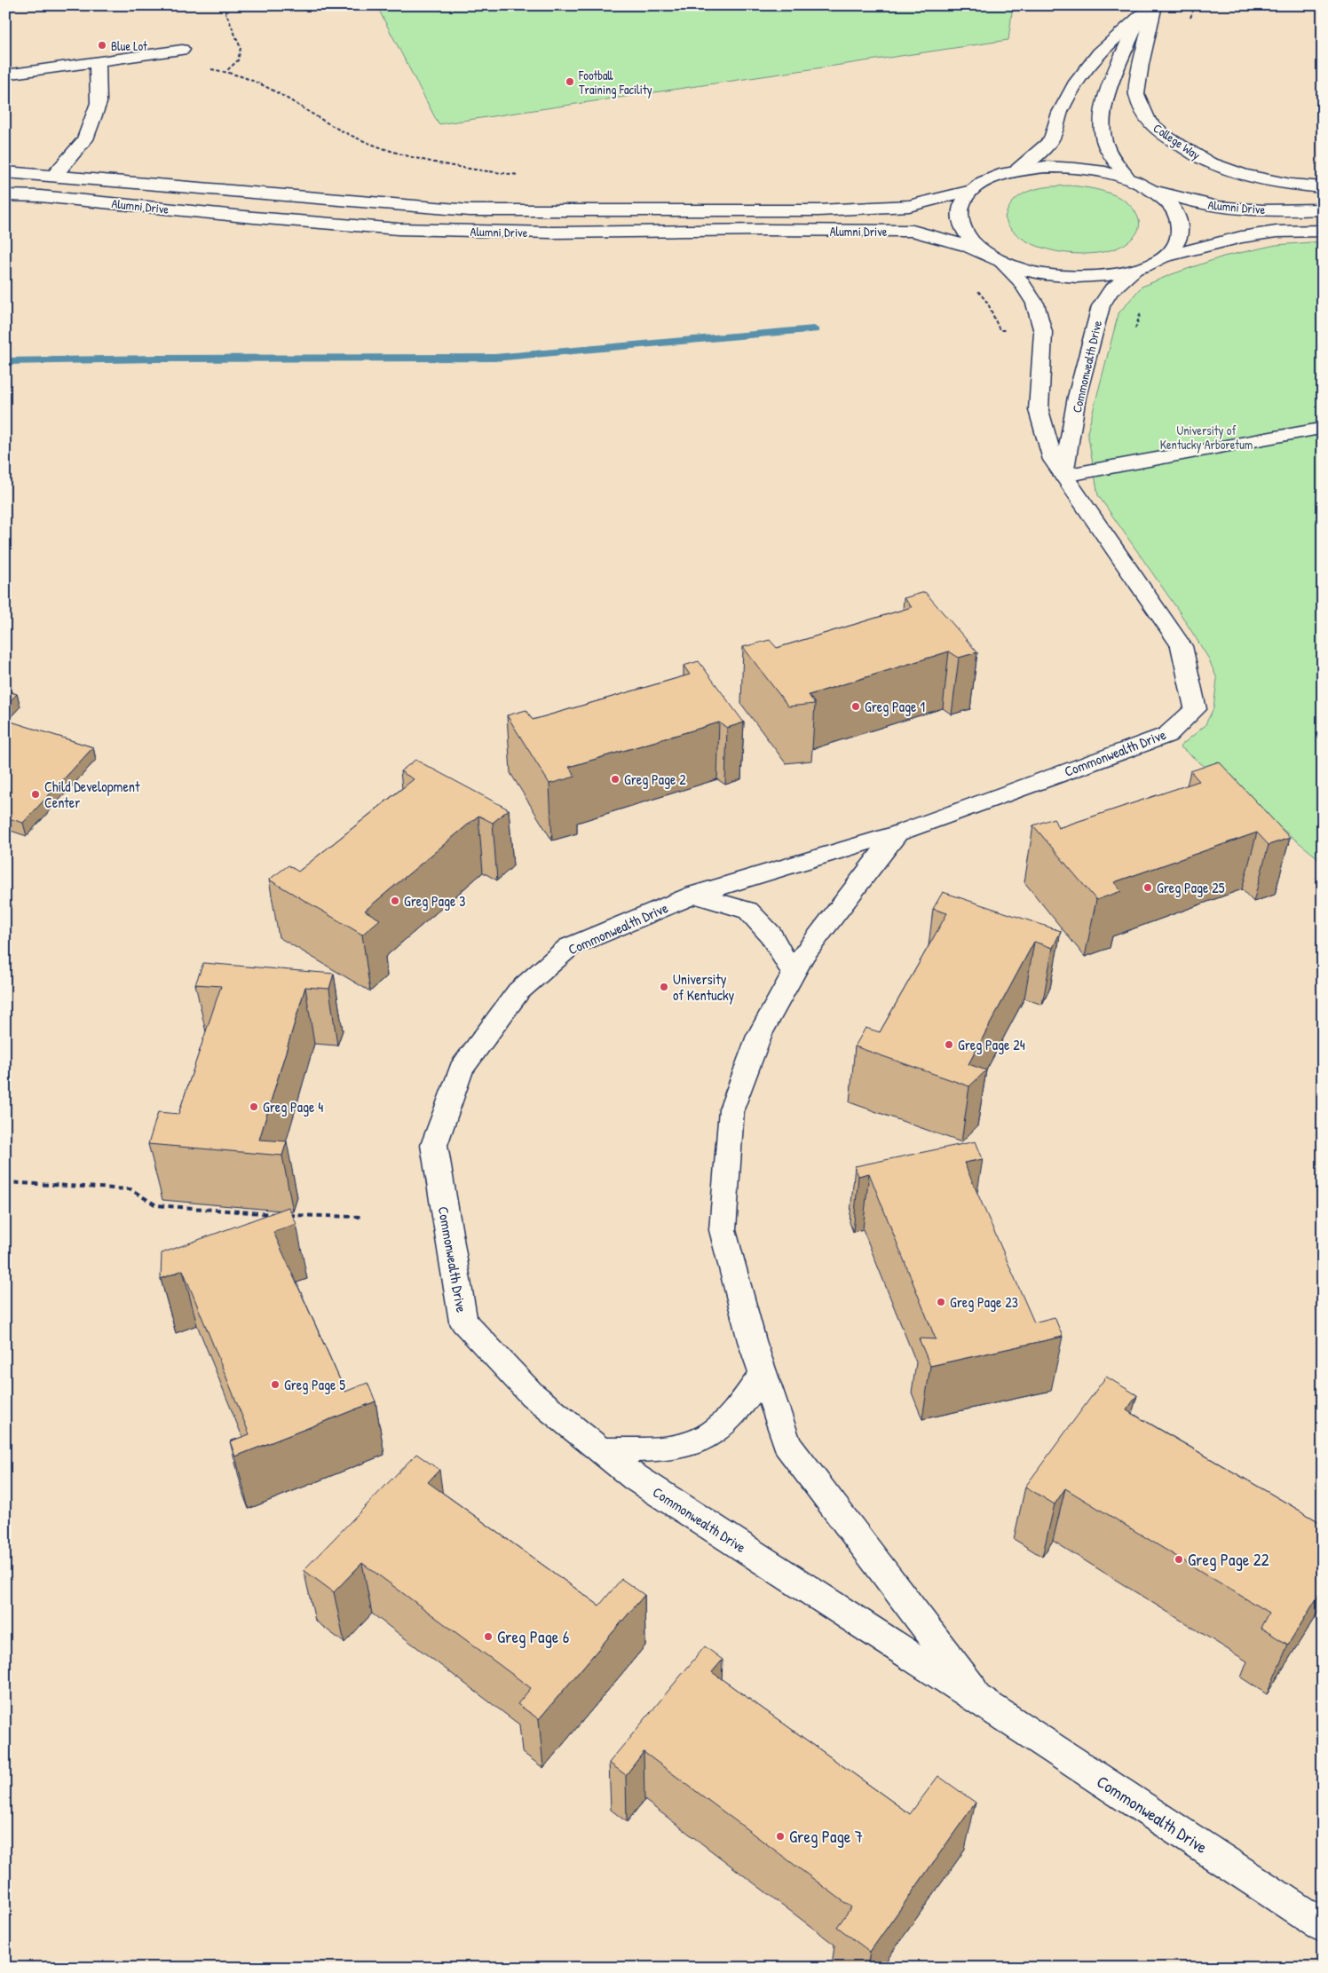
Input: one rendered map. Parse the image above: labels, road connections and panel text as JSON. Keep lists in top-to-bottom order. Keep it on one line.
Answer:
{"streets":{"street":["College Way","Alumni Drive","Commonwealth Drive"]},"crossings":[["College Way","Alumni Drive"],["Alumni Drive","Commonwealth Drive"]],"parks":["University of Kentucky Arboretum"],"places":["Blue Lot","Football Training Facility","Greg Page 1","Greg Page 2","Child Development Center","Greg Page 25","Greg Page 3","University of Kentucky","Greg Page 24","Greg Page 4","Greg Page 23","Greg Page 5","Greg Page 22","Greg Page 6","Greg Page 7"]}
